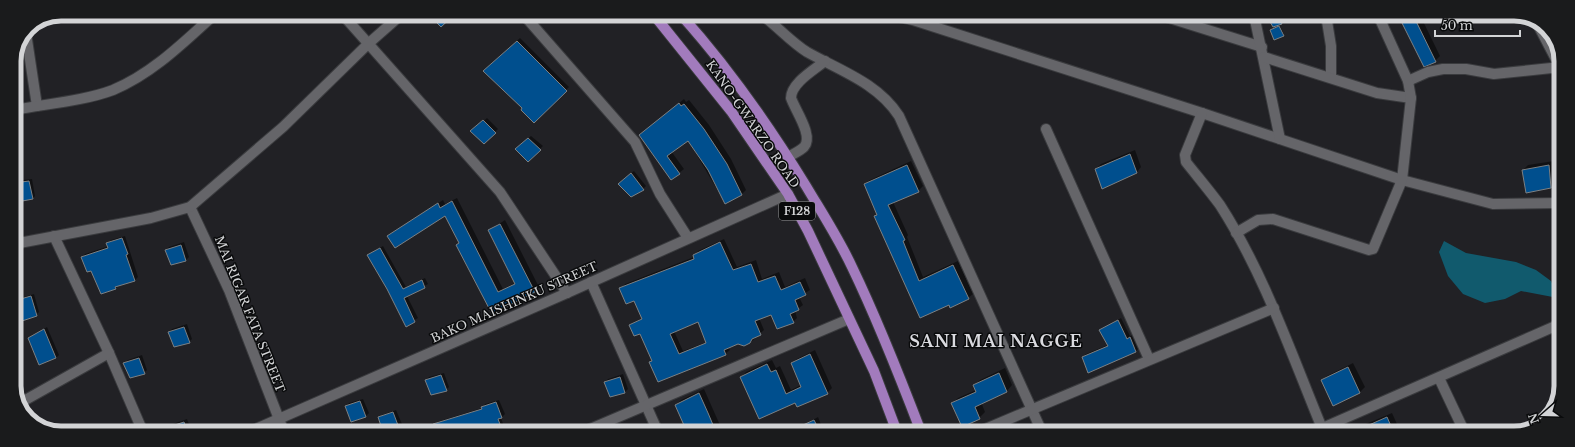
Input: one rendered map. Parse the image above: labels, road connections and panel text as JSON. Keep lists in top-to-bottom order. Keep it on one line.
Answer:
{"streets":{"main road":["KANO-GWARZO ROAD","F128"],"street":["BAKO MAISHINKU STREET","MAI RIGAR FATA STREET"]},"crossings":[["KANO-GWARZO ROAD","BAKO MAISHINKU STREET"],["BAKO MAISHINKU STREET","MAI RIGAR FATA STREET"]],"districts":["SANI MAI NAGGE"],"scale_bar":"50 m","north":"left"}
